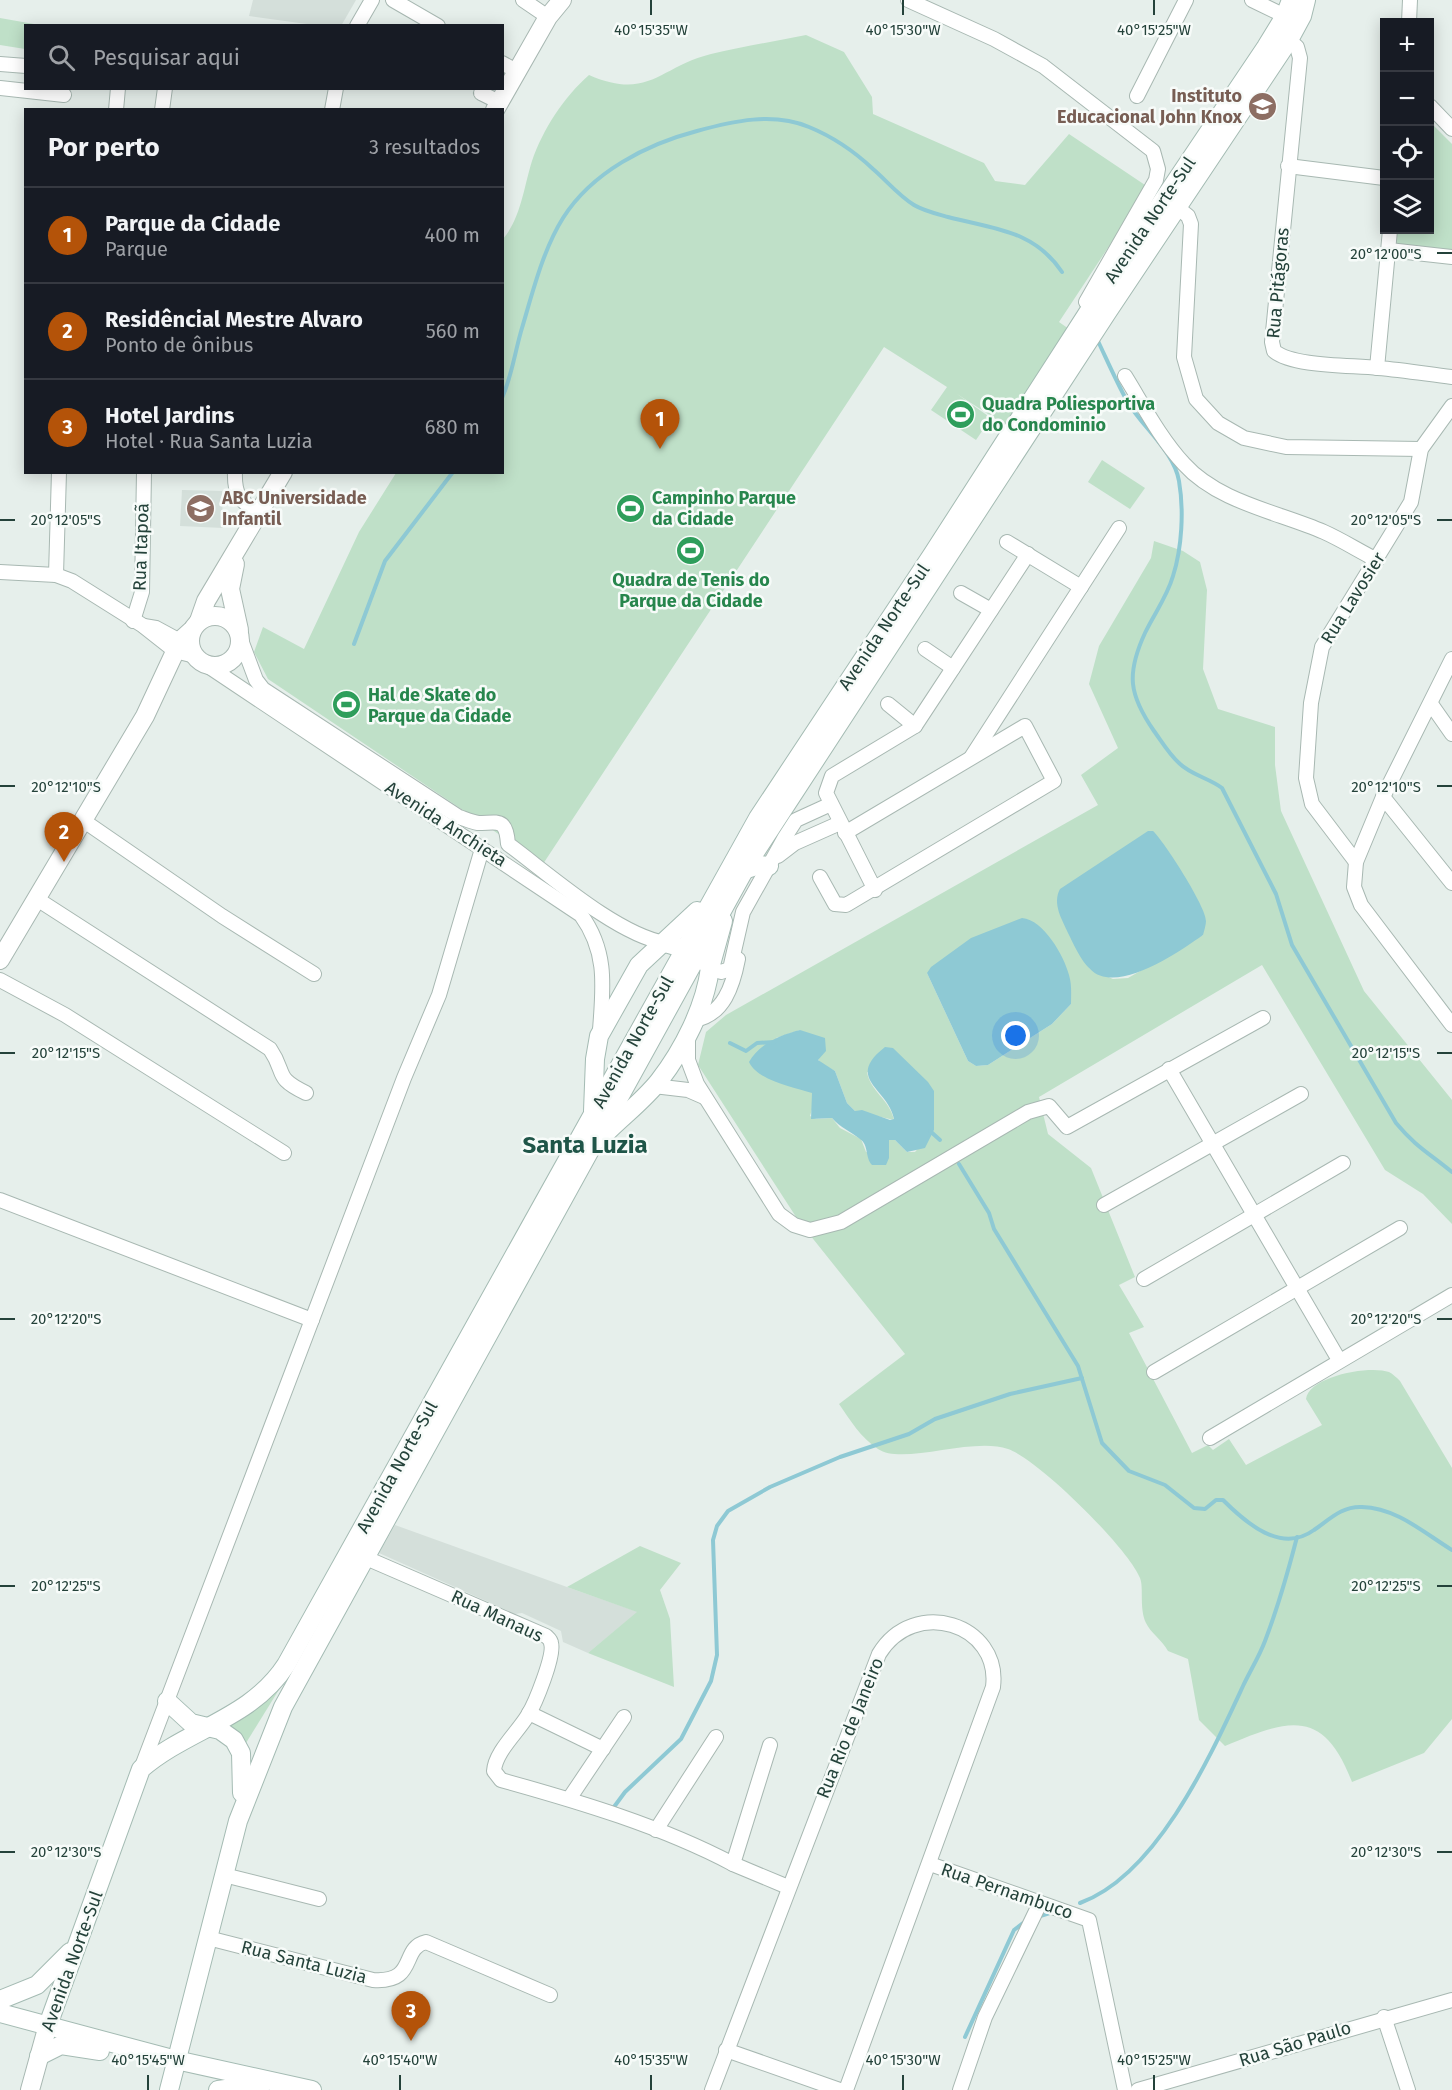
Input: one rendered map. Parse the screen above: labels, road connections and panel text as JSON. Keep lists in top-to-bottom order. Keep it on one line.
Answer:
{"streets":{"main road":["Avenida Norte-Sul"],"street":["Rua Pitágoras","Rua Itapoã","Rua Lavosier","Avenida Anchieta","Rua Manaus","Rua Rio de Janeiro","Rua Pernambuco","Rua Santa Luzia","Rua São Paulo"]},"crossings":[["Avenida Norte-Sul","Rua Pitágoras"],["Avenida Norte-Sul","Rua Manaus"],["Avenida Norte-Sul","Rua Santa Luzia"],["Rua Rio de Janeiro","Rua Pernambuco"]],"districts":["Santa Luzia"],"places":{"school or university":["Instituto Educacional John Knox","ABC Universidade Infantil"],"sports":["Quadra Poliesportiva do Condominio","Campinho Parque da Cidade","Quadra de Tenis do Parque da Cidade","Hal de Skate do Parque da Cidade"]},"page":{"map_buttons":["+","−"],"search":"Pesquisar aqui","heading":["Por perto","3 resultados"],"list":[{"mark":"1","name":"Parque da Cidade","note":"Parque","value":"400 m"},{"mark":"2","name":"Residêncial Mestre Alvaro","note":"Ponto de ônibus","value":"560 m"},{"mark":"3","name":"Hotel Jardins","note":"Hotel · Rua Santa Luzia","value":"680 m"}],"pins":["1","2","3"]},"coordinates":["40°15'35\"W","40°15'30\"W","40°15'25\"W","20°12'00\"S","20°12'05\"S","20°12'10\"S","20°12'15\"S","20°12'20\"S","20°12'25\"S","20°12'30\"S","40°15'45\"W","40°15'40\"W"]}
